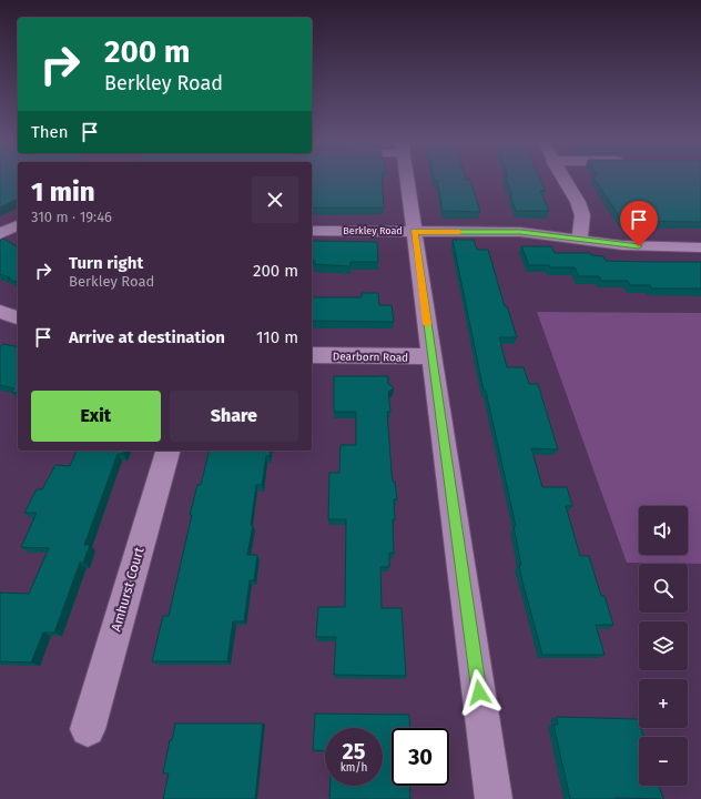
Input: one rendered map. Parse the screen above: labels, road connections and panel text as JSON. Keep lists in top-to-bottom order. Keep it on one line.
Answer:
{"streets":{"street":["Berkley Road","Dearborn Road","Amhurst Court"]},"page":{"turn":["200 m","Berkley Road"],"then":"Then","heading":["1 min","310 m · 19:46"],"list":[{"name":"Turn right","note":"Berkley Road","value":"200 m"},{"name":"Arrive at destination","value":"110 m"}],"buttons":["Exit","Share"],"map_buttons":["+","−"],"speed":"25 km/h","limit":"30"}}
